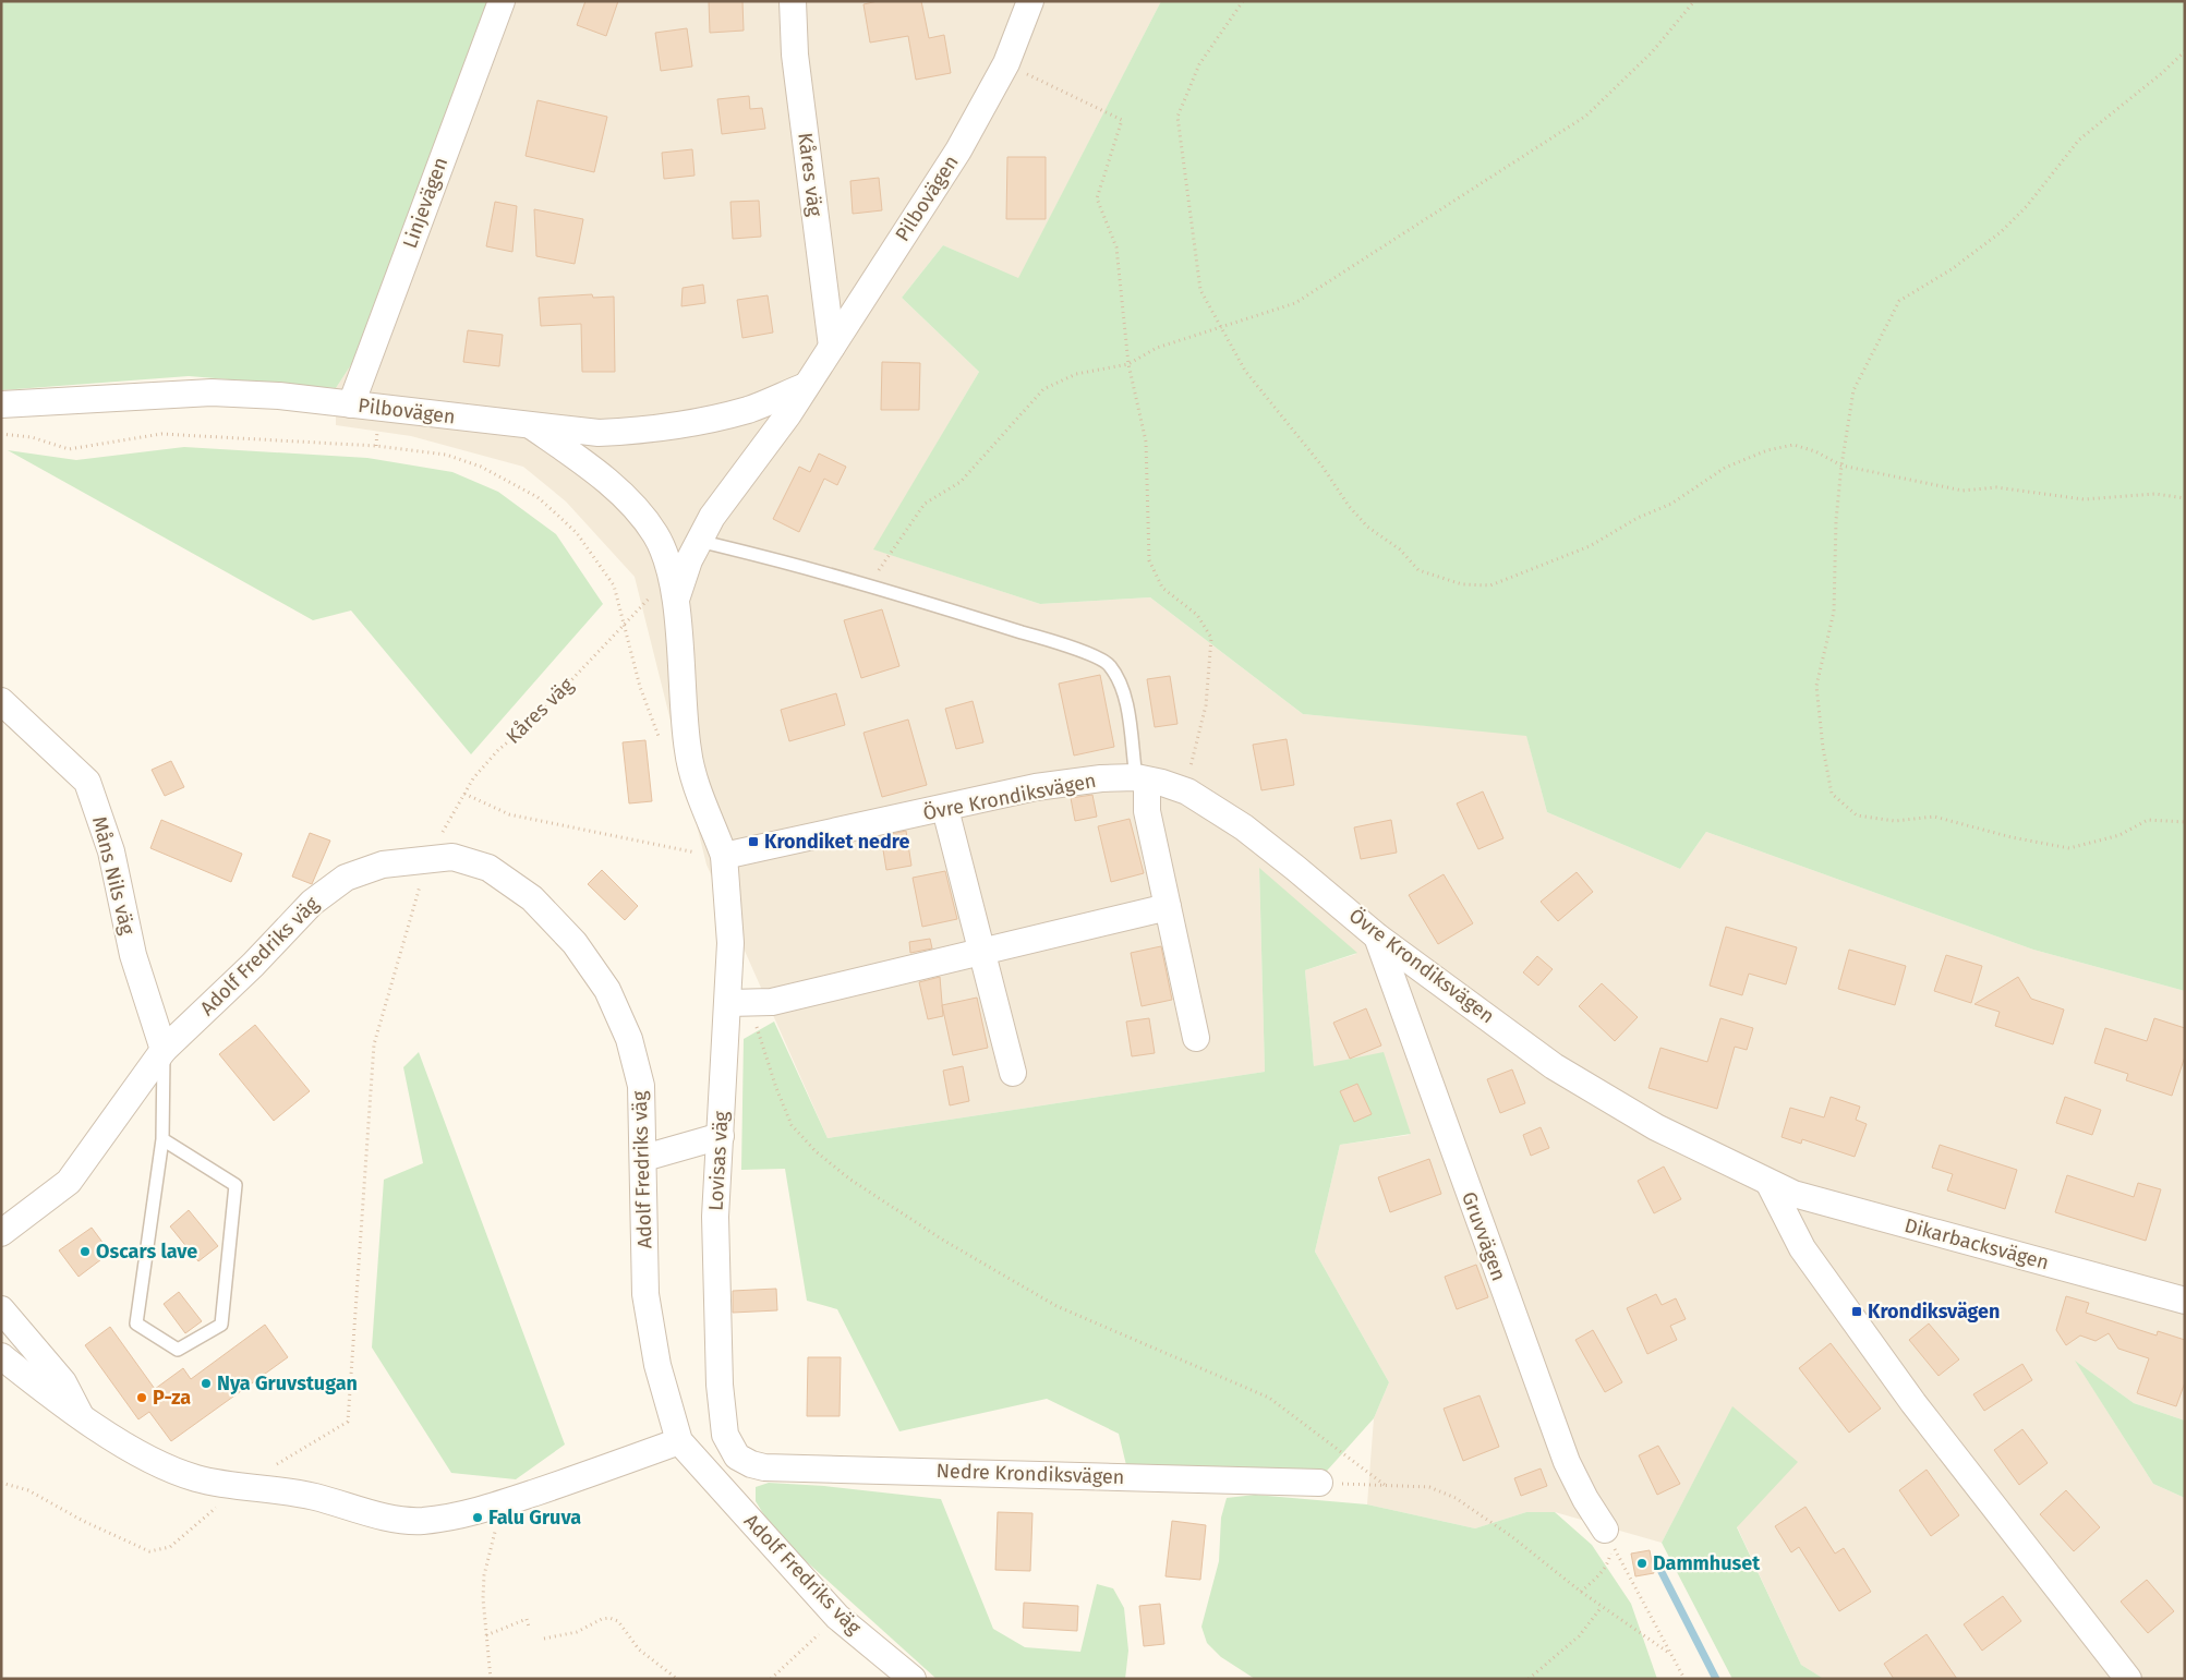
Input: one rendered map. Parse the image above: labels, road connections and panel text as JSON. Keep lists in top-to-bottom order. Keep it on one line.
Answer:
{"streets":{"street":["Kåres väg","Pilbovägen","Linjevägen","Övre Krondiksvägen","Måns Nils väg","Adolf Fredriks väg","Lovisas väg","Gruvvägen","Dikarbacksvägen","Nedre Krondiksvägen"]},"crossings":[["Kåres väg","Pilbovägen"],["Kåres väg","Adolf Fredriks väg"],["Pilbovägen","Linjevägen"],["Övre Krondiksvägen","Lovisas väg"],["Övre Krondiksvägen","Gruvvägen"],["Övre Krondiksvägen","Dikarbacksvägen"],["Måns Nils väg","Adolf Fredriks väg"],["Lovisas väg","Nedre Krondiksvägen"]],"places":{"transit":["Krondiket nedre","Krondiksvägen"],"other":["Oscars lave","Nya Gruvstugan","P-za","Falu Gruva","Dammhuset"]}}
